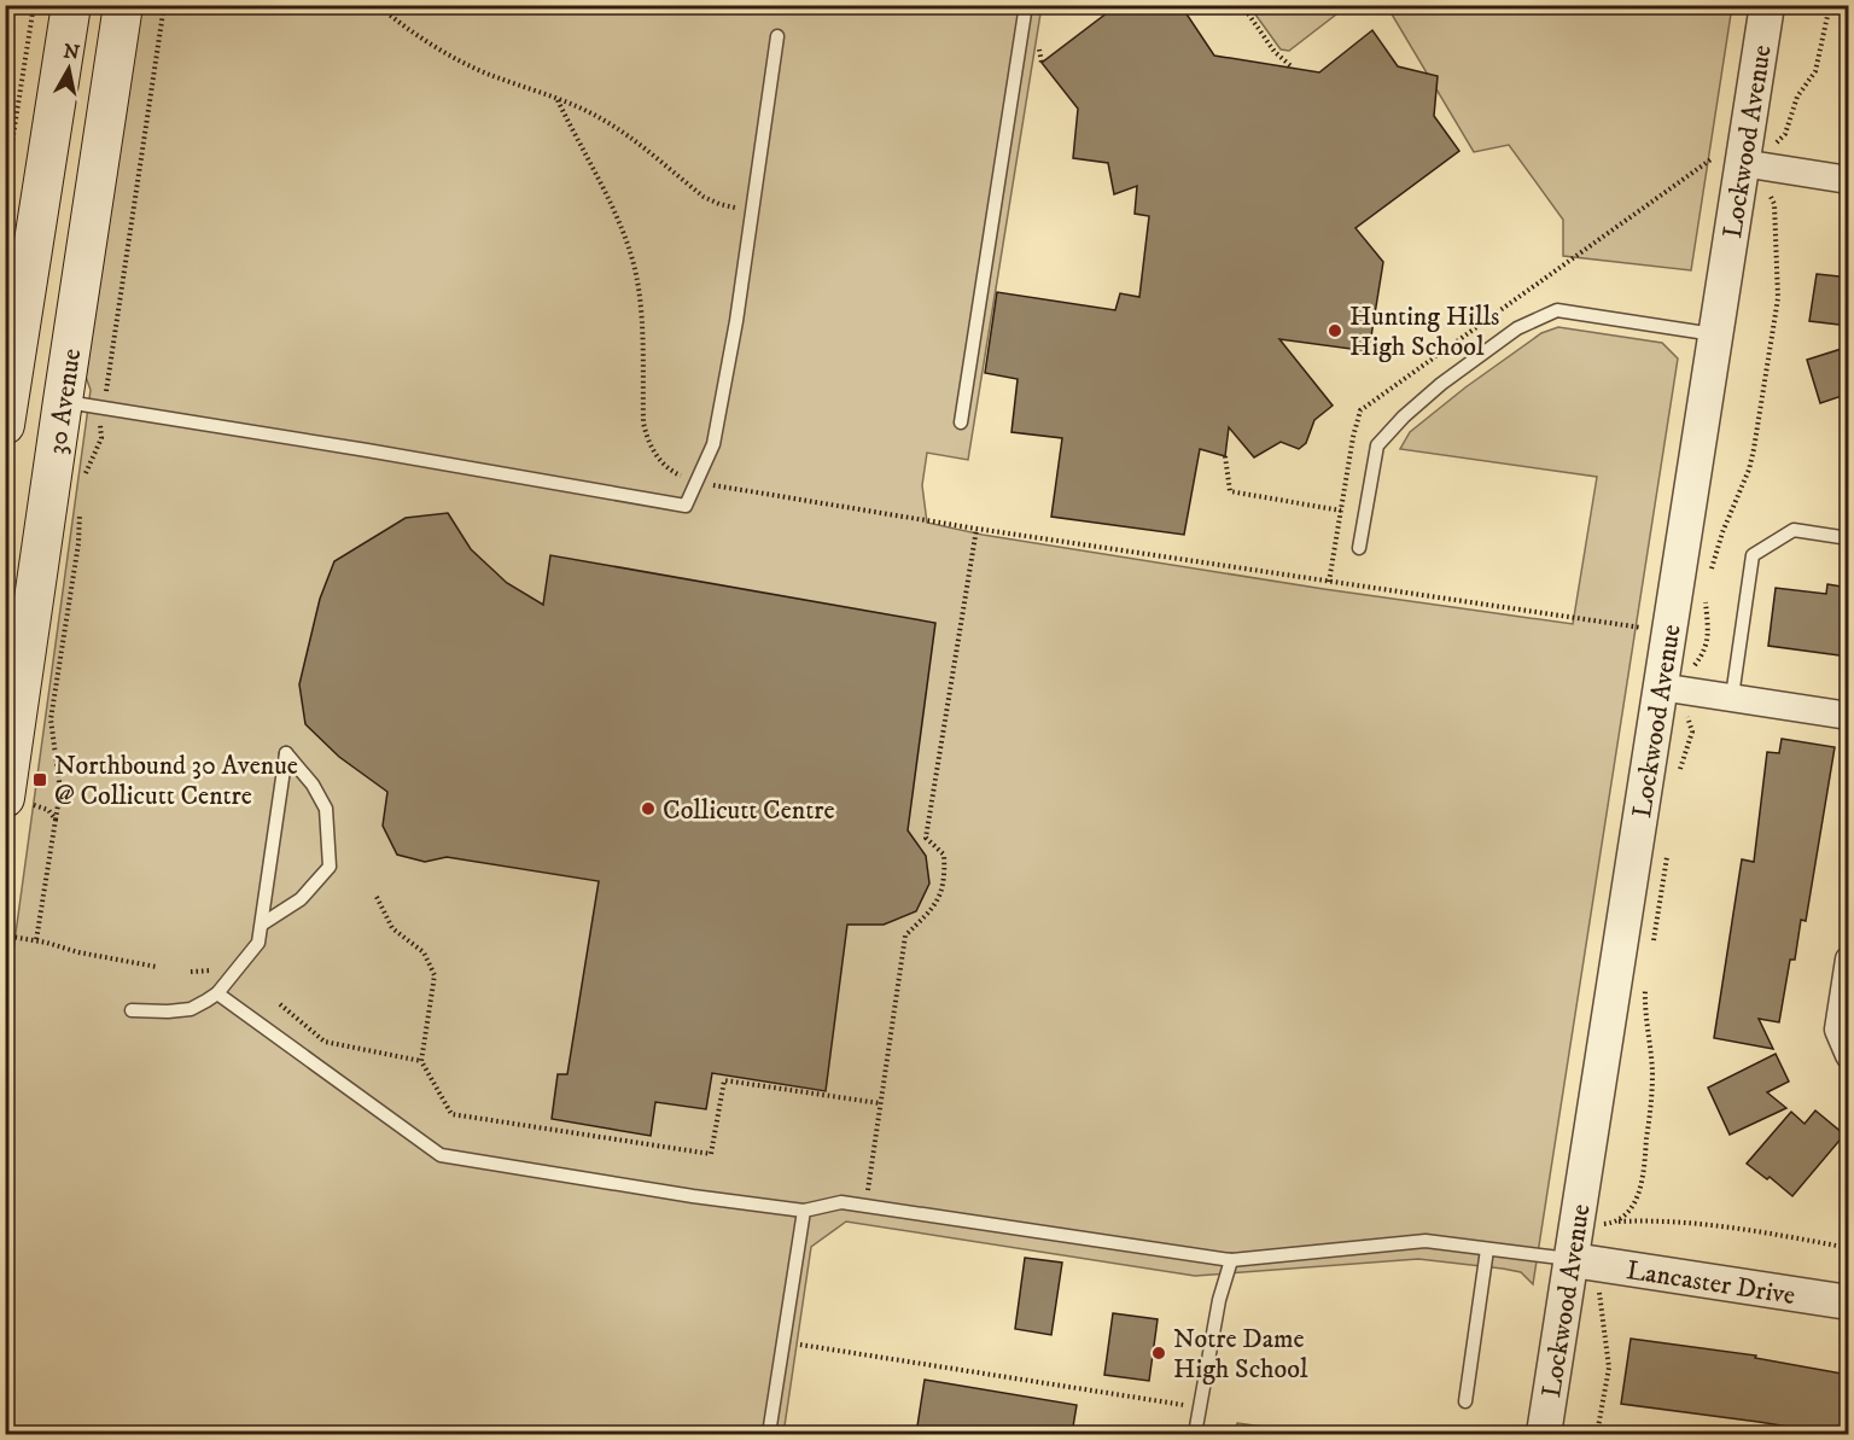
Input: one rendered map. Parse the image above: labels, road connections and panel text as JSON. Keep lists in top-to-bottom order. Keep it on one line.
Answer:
{"streets":{"main road":["30 Avenue"],"street":["Lockwood Avenue","Lancaster Drive"]},"crossings":[["Lockwood Avenue","Lancaster Drive"]],"places":{"other":["Hunting Hills High School","Collicutt Centre","Notre Dame High School"],"transit":["Northbound 30 Avenue @ Collicutt Centre"]},"north":"top"}
